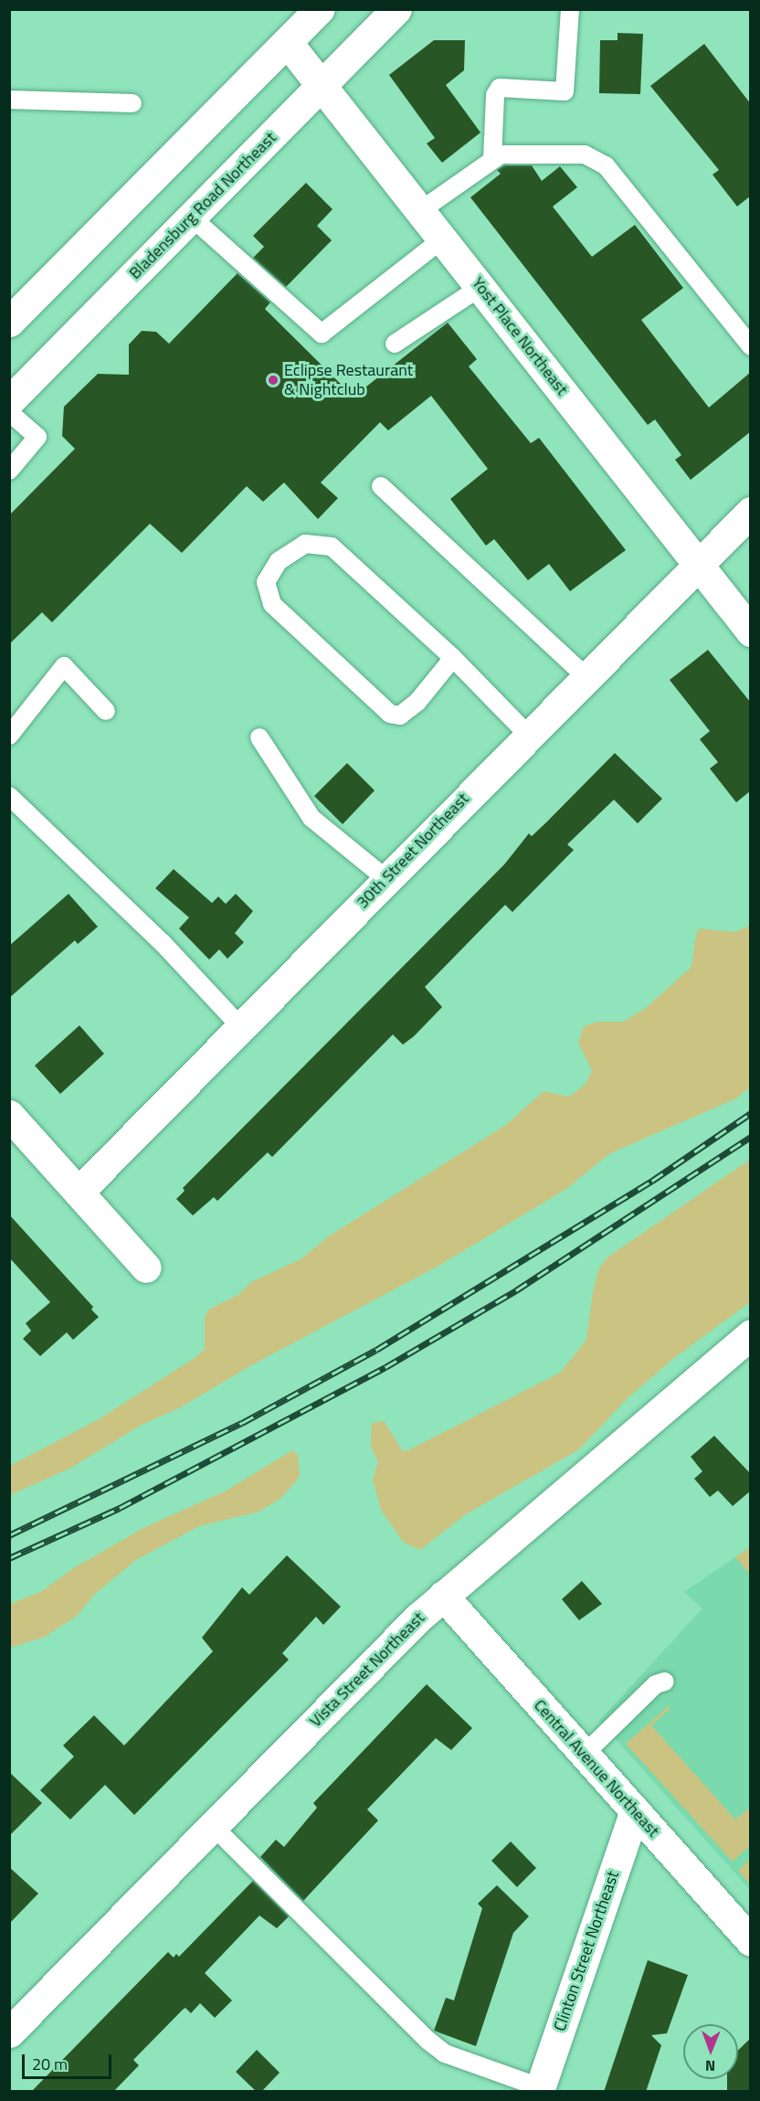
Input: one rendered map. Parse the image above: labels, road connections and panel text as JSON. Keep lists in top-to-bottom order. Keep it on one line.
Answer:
{"streets":{"street":["Bladensburg Road Northeast","Yost Place Northeast","30th Street Northeast","Vista Street Northeast","Central Avenue Northeast","Clinton Street Northeast"]},"crossings":[["Bladensburg Road Northeast","Yost Place Northeast"],["Yost Place Northeast","30th Street Northeast"],["Vista Street Northeast","Central Avenue Northeast"],["Central Avenue Northeast","Clinton Street Northeast"]],"places":["Eclipse Restaurant & Nightclub"],"scale_bar":"20 m","north":"bottom"}
